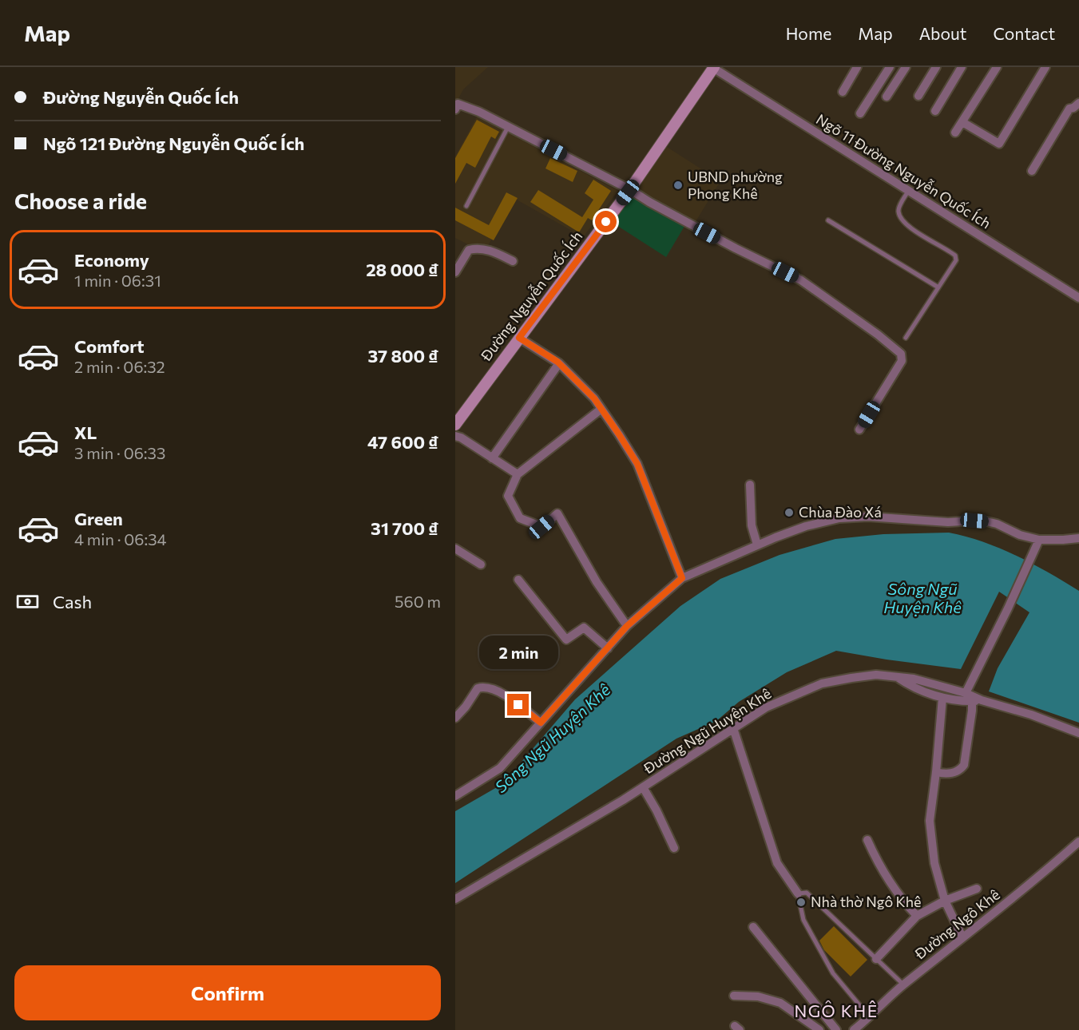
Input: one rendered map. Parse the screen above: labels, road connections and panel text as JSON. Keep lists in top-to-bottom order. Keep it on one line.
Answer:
{"streets":{"street":["Ngõ 11 Đường Nguyễn Quốc Ích","Đường Nguyễn Quốc Ích","Đường Ngũ Huyện Khê","Đường Ngô Khê"]},"crossings":[["Ngõ 11 Đường Nguyễn Quốc Ích","Đường Nguyễn Quốc Ích"]],"districts":["NGÔ KHÊ"],"water":["Sông Ngũ Huyện Khê"],"places":["UBND phường Phong Khê","Chùa Đào Xá","Nhà thờ Ngô Khê"],"page":{"header":"Map","nav":["Home","Map","About","Contact"],"banner":["Đường Nguyễn Quốc Ích","Ngõ 121 Đường Nguyễn Quốc Ích"],"heading":"Choose a ride","list":[{"name":"Economy","note":"1 min · 06:31","value":"28 000 ₫"},{"name":"Comfort","note":"2 min · 06:32","value":"37 800 ₫"},{"name":"XL","note":"3 min · 06:33","value":"47 600 ₫"},{"name":"Green","note":"4 min · 06:34","value":"31 700 ₫"}],"pay":["Cash","560 m"],"bubble":"2 min","buttons":"Confirm"}}
